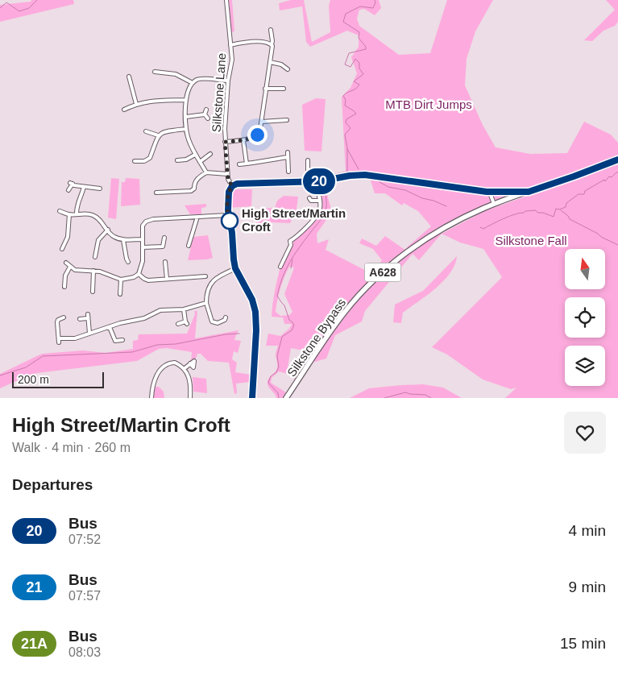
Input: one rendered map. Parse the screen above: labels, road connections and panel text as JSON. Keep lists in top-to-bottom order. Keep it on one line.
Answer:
{"streets":{"highway":["A628","Silkstone Bypass"],"street":["Silkstone Lane"]},"crossings":[["A628","Silkstone Bypass"]],"parks":["MTB Dirt Jumps","Silkstone Fall"],"places":["High Street/Martin Croft"],"lines":["bus line 20"],"scale_bar":"200 m","north":"top","page":{"on_map":"20","scale":"200 m","heading":[["High Street/Martin Croft","Walk · 4 min · 260 m"],"Departures"],"list":[{"mark":"20","name":"Bus","note":"07:52","value":"4 min"},{"mark":"21","name":"Bus","note":"07:57","value":"9 min"},{"mark":"21A","name":"Bus","note":"08:03","value":"15 min"}]}}
